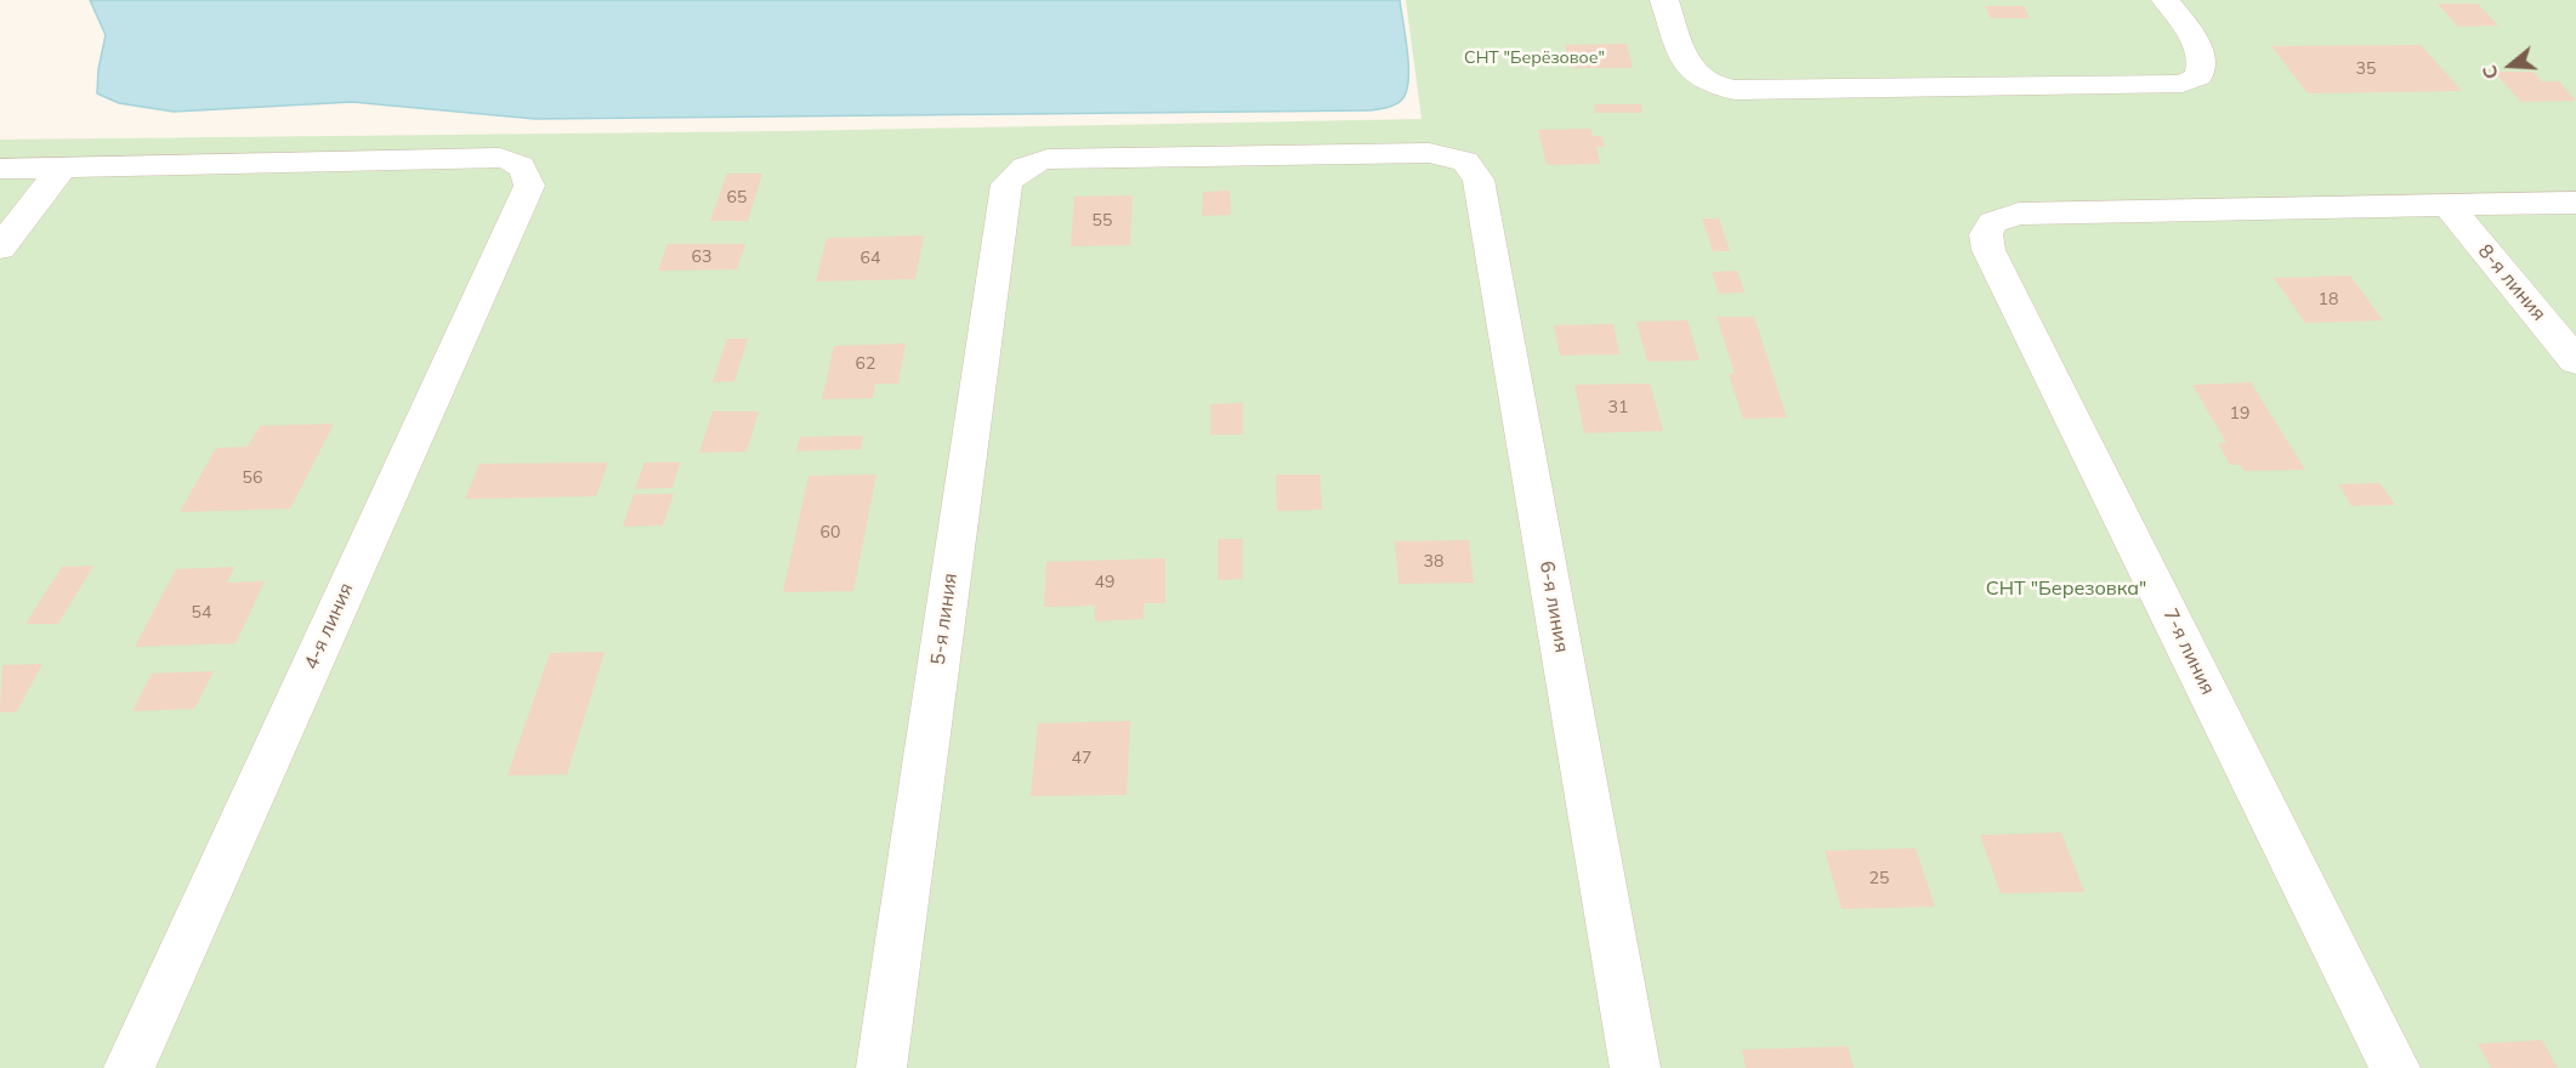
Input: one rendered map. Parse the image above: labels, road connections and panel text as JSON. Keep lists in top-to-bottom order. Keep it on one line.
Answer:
{"streets":{"street":["8-я линия","6-я линия","5-я линия","4-я линия","7-я линия"]},"crossings":[["8-я линия","7-я линия"],["6-я линия","5-я линия"]],"parks":["СНТ \"Берёзовое\"","СНТ \"Березовка\""],"house_numbers":["35","65","55","63","64","18","62","31","19","56","60","38","49","54","47","25"],"north":"left"}
